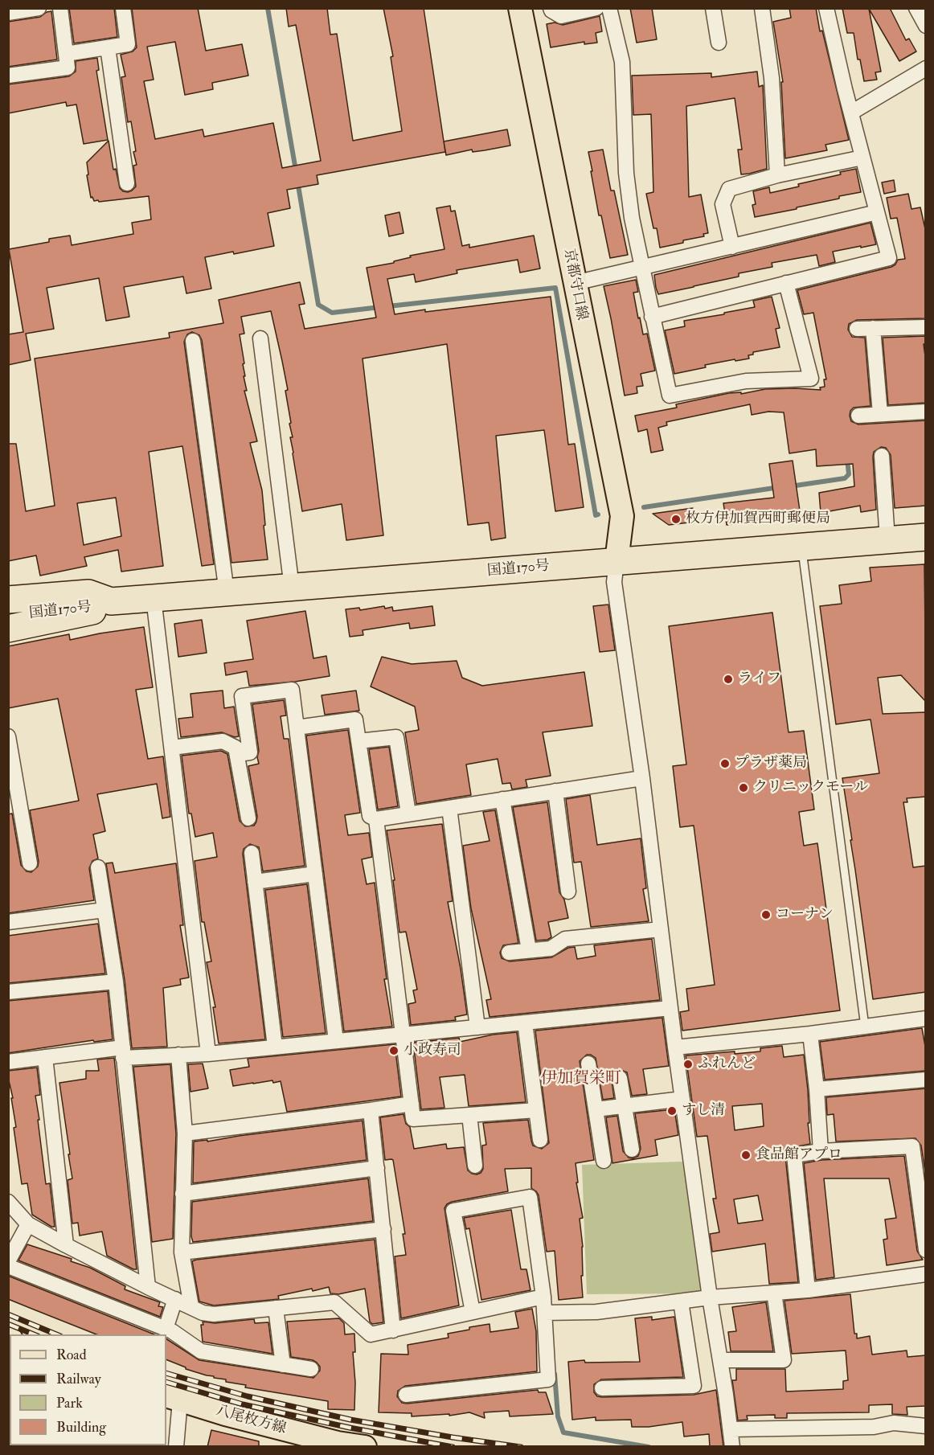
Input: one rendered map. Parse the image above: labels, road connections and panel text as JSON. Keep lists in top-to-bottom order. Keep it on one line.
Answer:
{"streets":{"highway":["国道170号"],"main road":["京都守口線","八尾枚方線"]},"crossings":[["京都守口線","国道170号"]],"districts":["伊加賀栄町"],"places":["枚方伊加賀西町郵便局","ライフ","プラザ薬局","クリニックモール","コーナン","小政寿司","ふれんど","すし清","食品館アプロ"],"legend":["Road","Railway","Park","Building"]}
